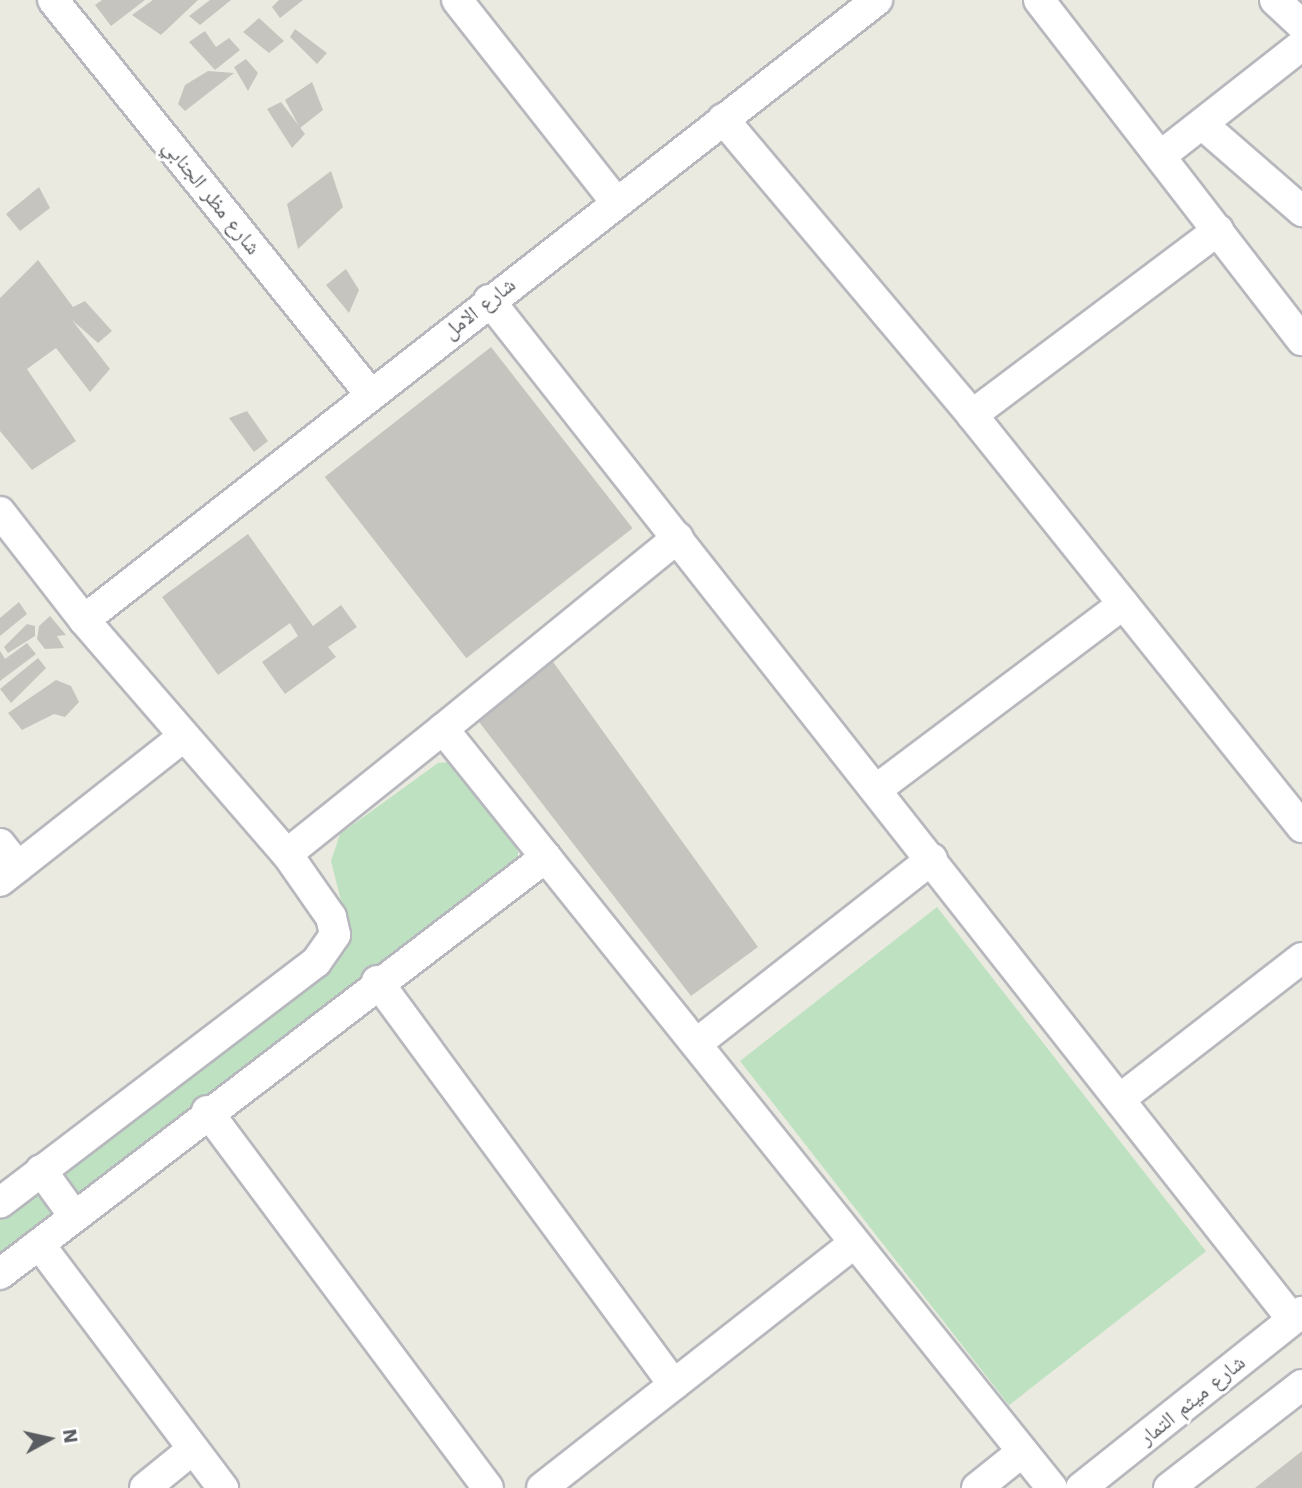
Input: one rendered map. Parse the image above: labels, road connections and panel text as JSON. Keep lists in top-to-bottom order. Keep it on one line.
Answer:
{"streets":{"street":["شارع مظر الجنابي","شارع الامل","شارع ميثم التمار"]},"crossings":[["شارع مظر الجنابي","شارع الامل"]],"north":"right"}
